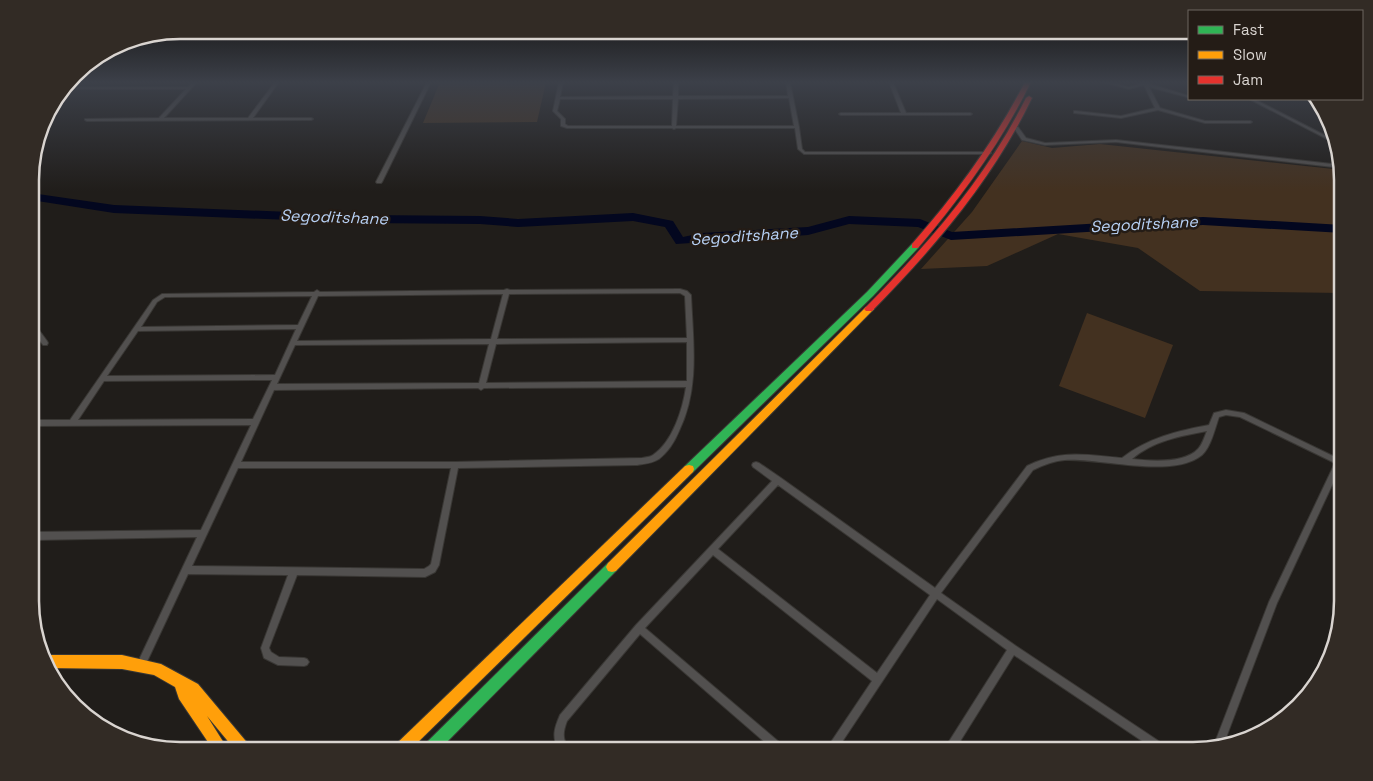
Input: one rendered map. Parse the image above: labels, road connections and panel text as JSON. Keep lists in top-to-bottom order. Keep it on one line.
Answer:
{"water":["Segoditshane"],"legend":["Fast","Slow","Jam"]}
